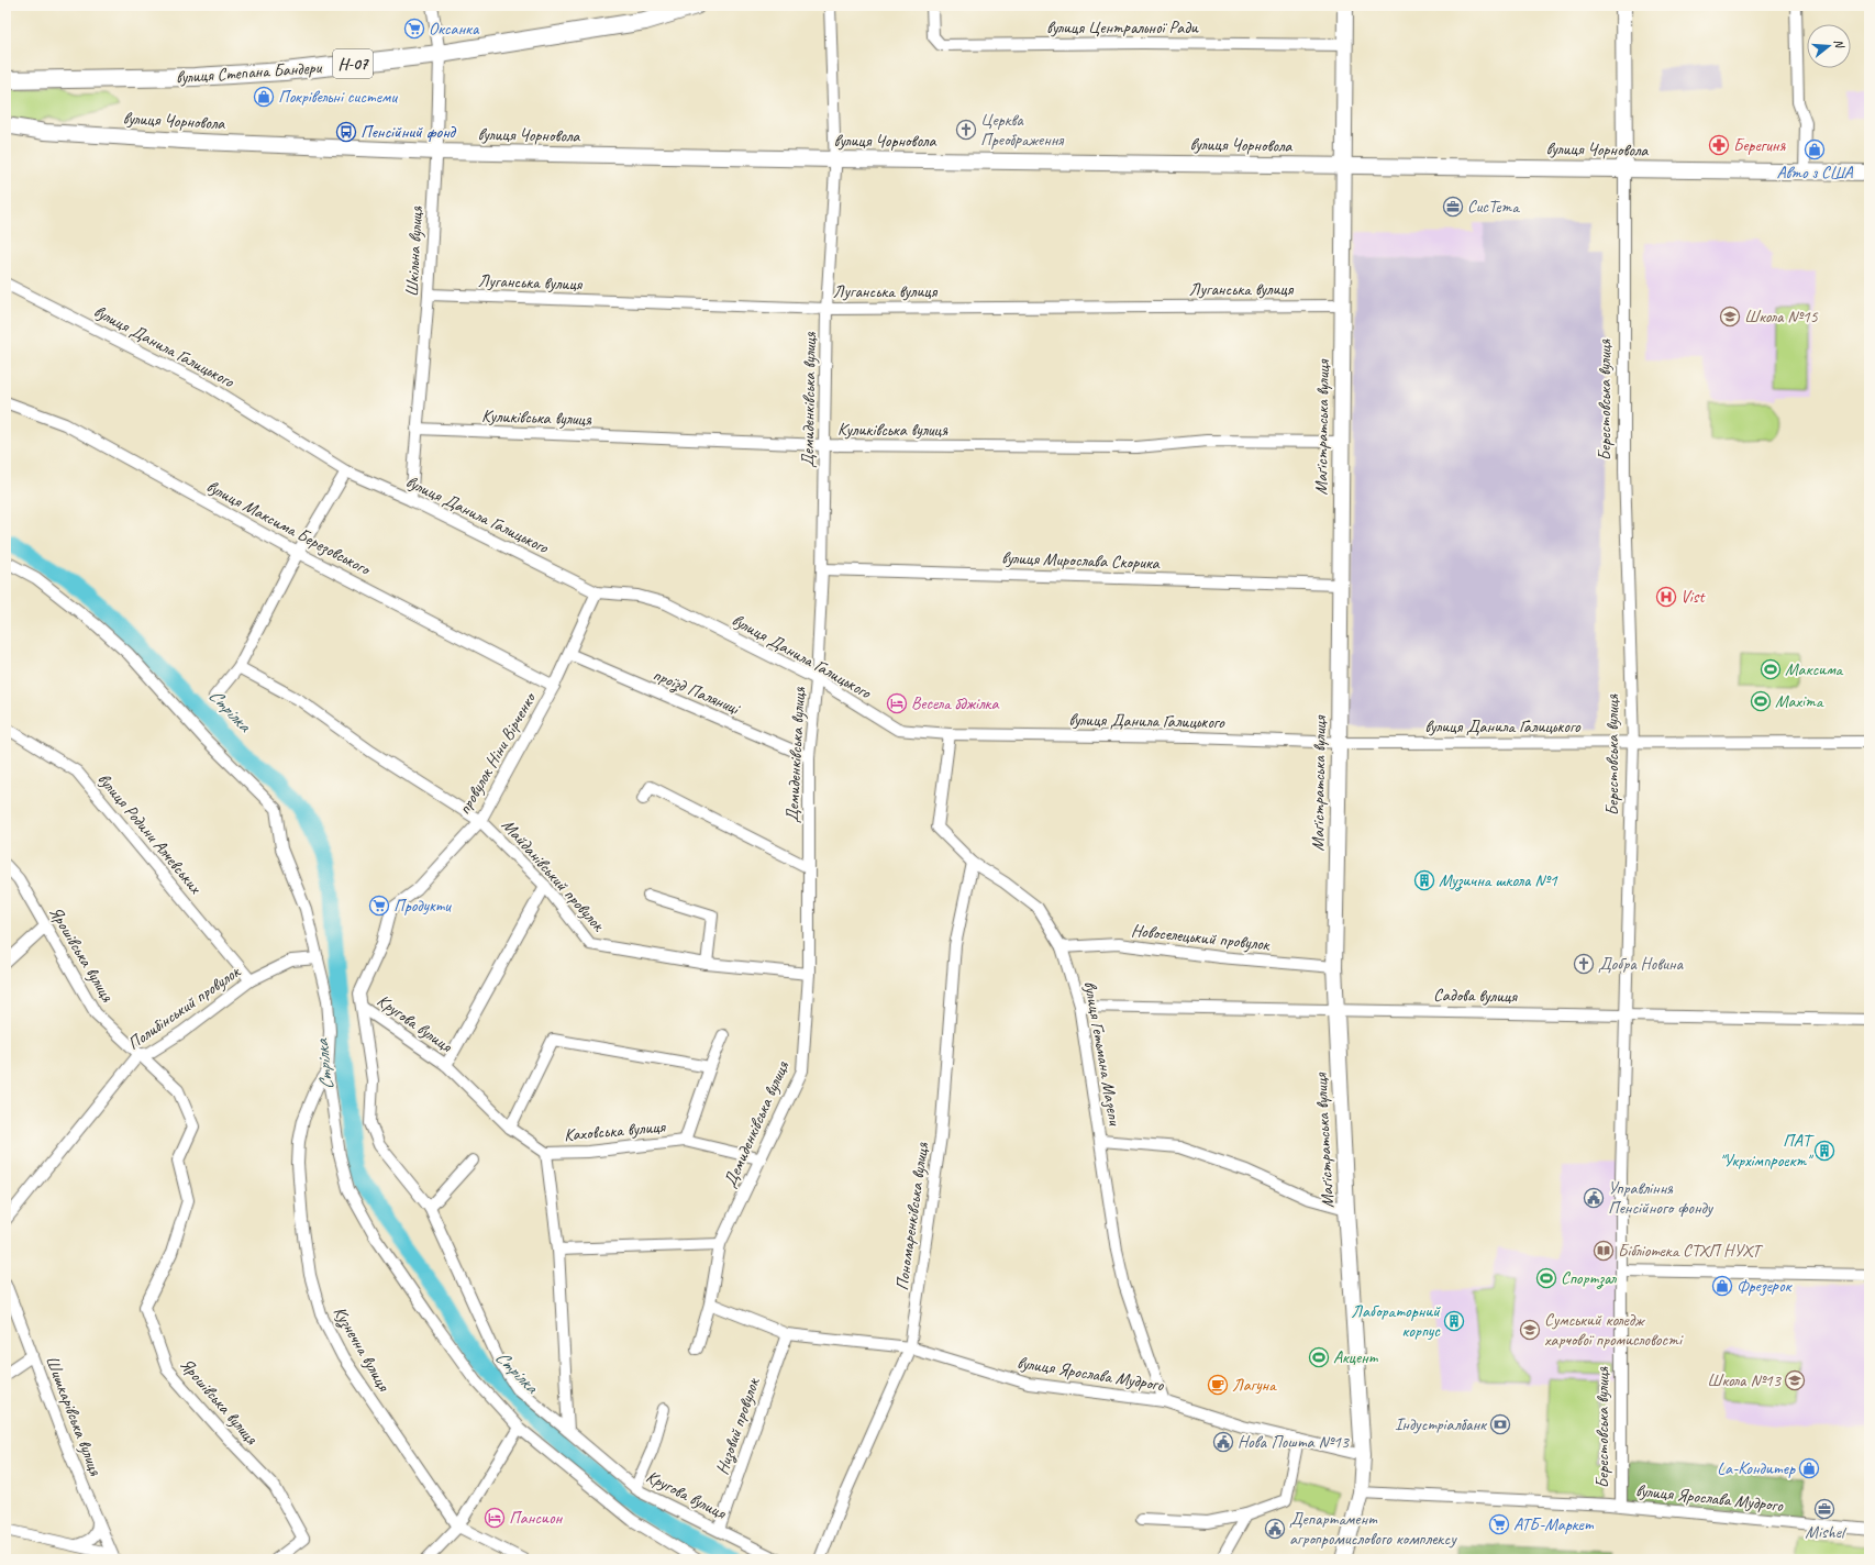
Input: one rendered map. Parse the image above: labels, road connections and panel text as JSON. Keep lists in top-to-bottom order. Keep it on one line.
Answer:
{"streets":{"main road":["Н-07","вулиця Степана Бандери","вулиця Чорновола","Берестовська вулиця","Маґістратська вулиця"],"street":["вулиця Центральної Ради","Шкільна вулиця","Луганська вулиця","вулиця Данила Галицького","Демиденківська вулиця","Куликівська вулиця","вулиця Максима Березовського","вулиця Мирослава Скорика","проїзд Паляниці","провулок Ніни Вірченко","вулиця Родини Алчевських","Майданівський провулок","Новоселецький провулок","Ярошівська вулиця","Садова вулиця","Полибінський провулок","Кругова вулиця","вулиця Гетьмана Мазепи","Каховська вулиця","Пономаренківська вулиця","Кузнечна вулиця","вулиця Ярослава Мудрого","Шишкарівська вулиця","Низовий провулок"]},"crossings":[["вулиця Центральної Ради","Маґістратська вулиця"],["вулиця Степана Бандери","Шкільна вулиця"],["вулиця Чорновола","Шкільна вулиця"],["вулиця Чорновола","Демиденківська вулиця"],["вулиця Чорновола","Берестовська вулиця"],["вулиця Чорновола","Маґістратська вулиця"],["Шкільна вулиця","Луганська вулиця"],["Шкільна вулиця","вулиця Данила Галицького"],["Шкільна вулиця","Куликівська вулиця"],["Луганська вулиця","Демиденківська вулиця"],["Луганська вулиця","Маґістратська вулиця"],["вулиця Данила Галицького","Демиденківська вулиця"],["вулиця Данила Галицького","Берестовська вулиця"],["вулиця Данила Галицького","Маґістратська вулиця"],["вулиця Данила Галицького","провулок Ніни Вірченко"],["вулиця Данила Галицького","вулиця Гетьмана Мазепи"],["Демиденківська вулиця","Куликівська вулиця"],["Демиденківська вулиця","вулиця Мирослава Скорика"],["Демиденківська вулиця","проїзд Паляниці"],["Демиденківська вулиця","Майданівський провулок"],["Демиденківська вулиця","Каховська вулиця"],["Демиденківська вулиця","вулиця Ярослава Мудрого"],["Берестовська вулиця","Садова вулиця"],["Берестовська вулиця","вулиця Ярослава Мудрого"],["Куликівська вулиця","Маґістратська вулиця"],["Маґістратська вулиця","вулиця Мирослава Скорика"],["Маґістратська вулиця","Новоселецький провулок"],["Маґістратська вулиця","Садова вулиця"],["Маґістратська вулиця","вулиця Ярослава Мудрого"],["вулиця Максима Березовського","провулок Ніни Вірченко"],["проїзд Паляниці","провулок Ніни Вірченко"],["провулок Ніни Вірченко","Майданівський провулок"],["провулок Ніни Вірченко","Кругова вулиця"],["вулиця Родини Алчевських","Полибінський провулок"],["Новоселецький провулок","вулиця Гетьмана Мазепи"],["Ярошівська вулиця","Полибінський провулок"],["Садова вулиця","вулиця Гетьмана Мазепи"],["Кругова вулиця","Каховська вулиця"],["Кругова вулиця","Низовий провулок"],["вулиця Гетьмана Мазепи","Пономаренківська вулиця"],["вулиця Гетьмана Мазепи","вулиця Ярослава Мудрого"],["Пономаренківська вулиця","вулиця Ярослава Мудрого"],["вулиця Ярослава Мудрого","Низовий провулок"]],"water":["Стрілка"],"places":{"supermarket":["Оксанка","Продукти","АТБ-Маркет"],"shop":["Покрівельні системи","Авто з США","Фрезерок","La-Кондитер"],"church":["Церква Преображення","Добра Новина"],"bus stop":["Пенсійний фонд"],"pharmacy":["Берегиня"],"office":["CucTema","Mishel"],"school or university":["Школа №15","Сумський коледж харчової промисловості","Школа №13"],"hospital":["Vist"],"sports":["Максима","Maxima","Спортзал","Акцент"],"hotel":["Весела бджілка","Пансион"],"building":["Музична школа №1","ПАТ \"Укрхімпроект\"","Лабораторний корпус"],"public building":["Управління Пенсійного фонду","Нова Пошта №13","Департамент агропромислового комплексу"],"library":["Бібліотека СТХП НУХТ"],"cafe":["Лагуна"],"bank":["Індустріалбанк"]},"north":"right"}
